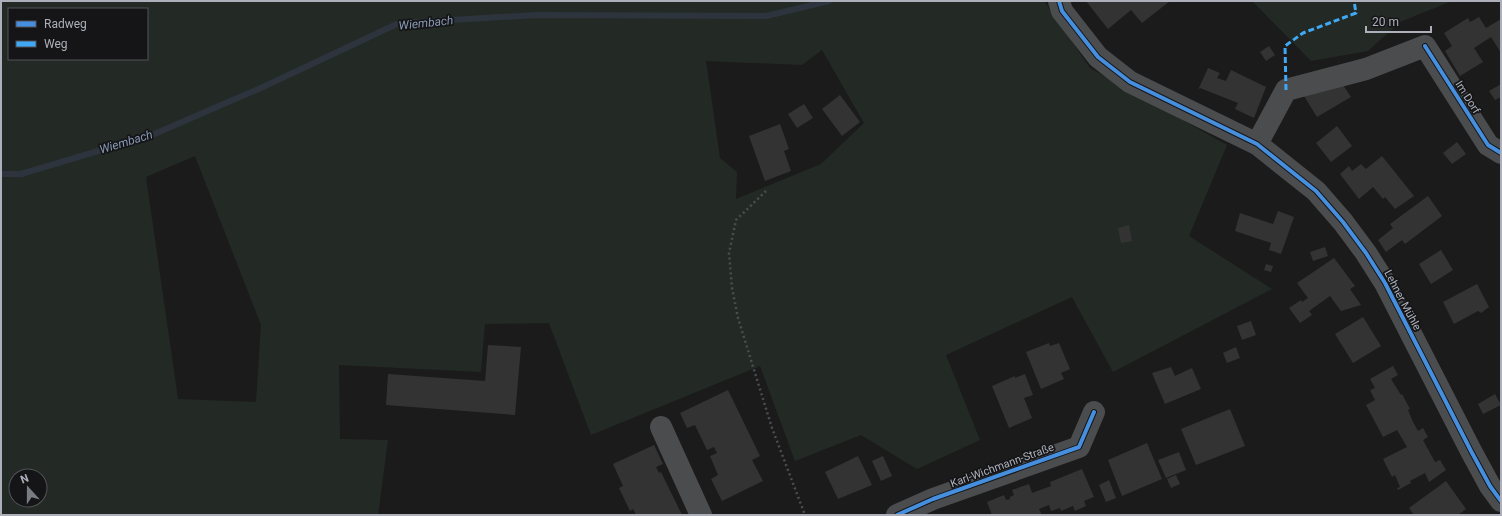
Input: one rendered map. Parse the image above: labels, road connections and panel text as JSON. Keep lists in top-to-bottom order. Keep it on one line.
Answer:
{"streets":{"street":["Im Dorf","Lehner Mühle","Karl-Wichmann-Straße"]},"crossings":[["Im Dorf","Lehner Mühle"]],"water":["Wiembach"],"legend":["Radweg","Weg"],"scale_bar":"20 m","north":"top"}
